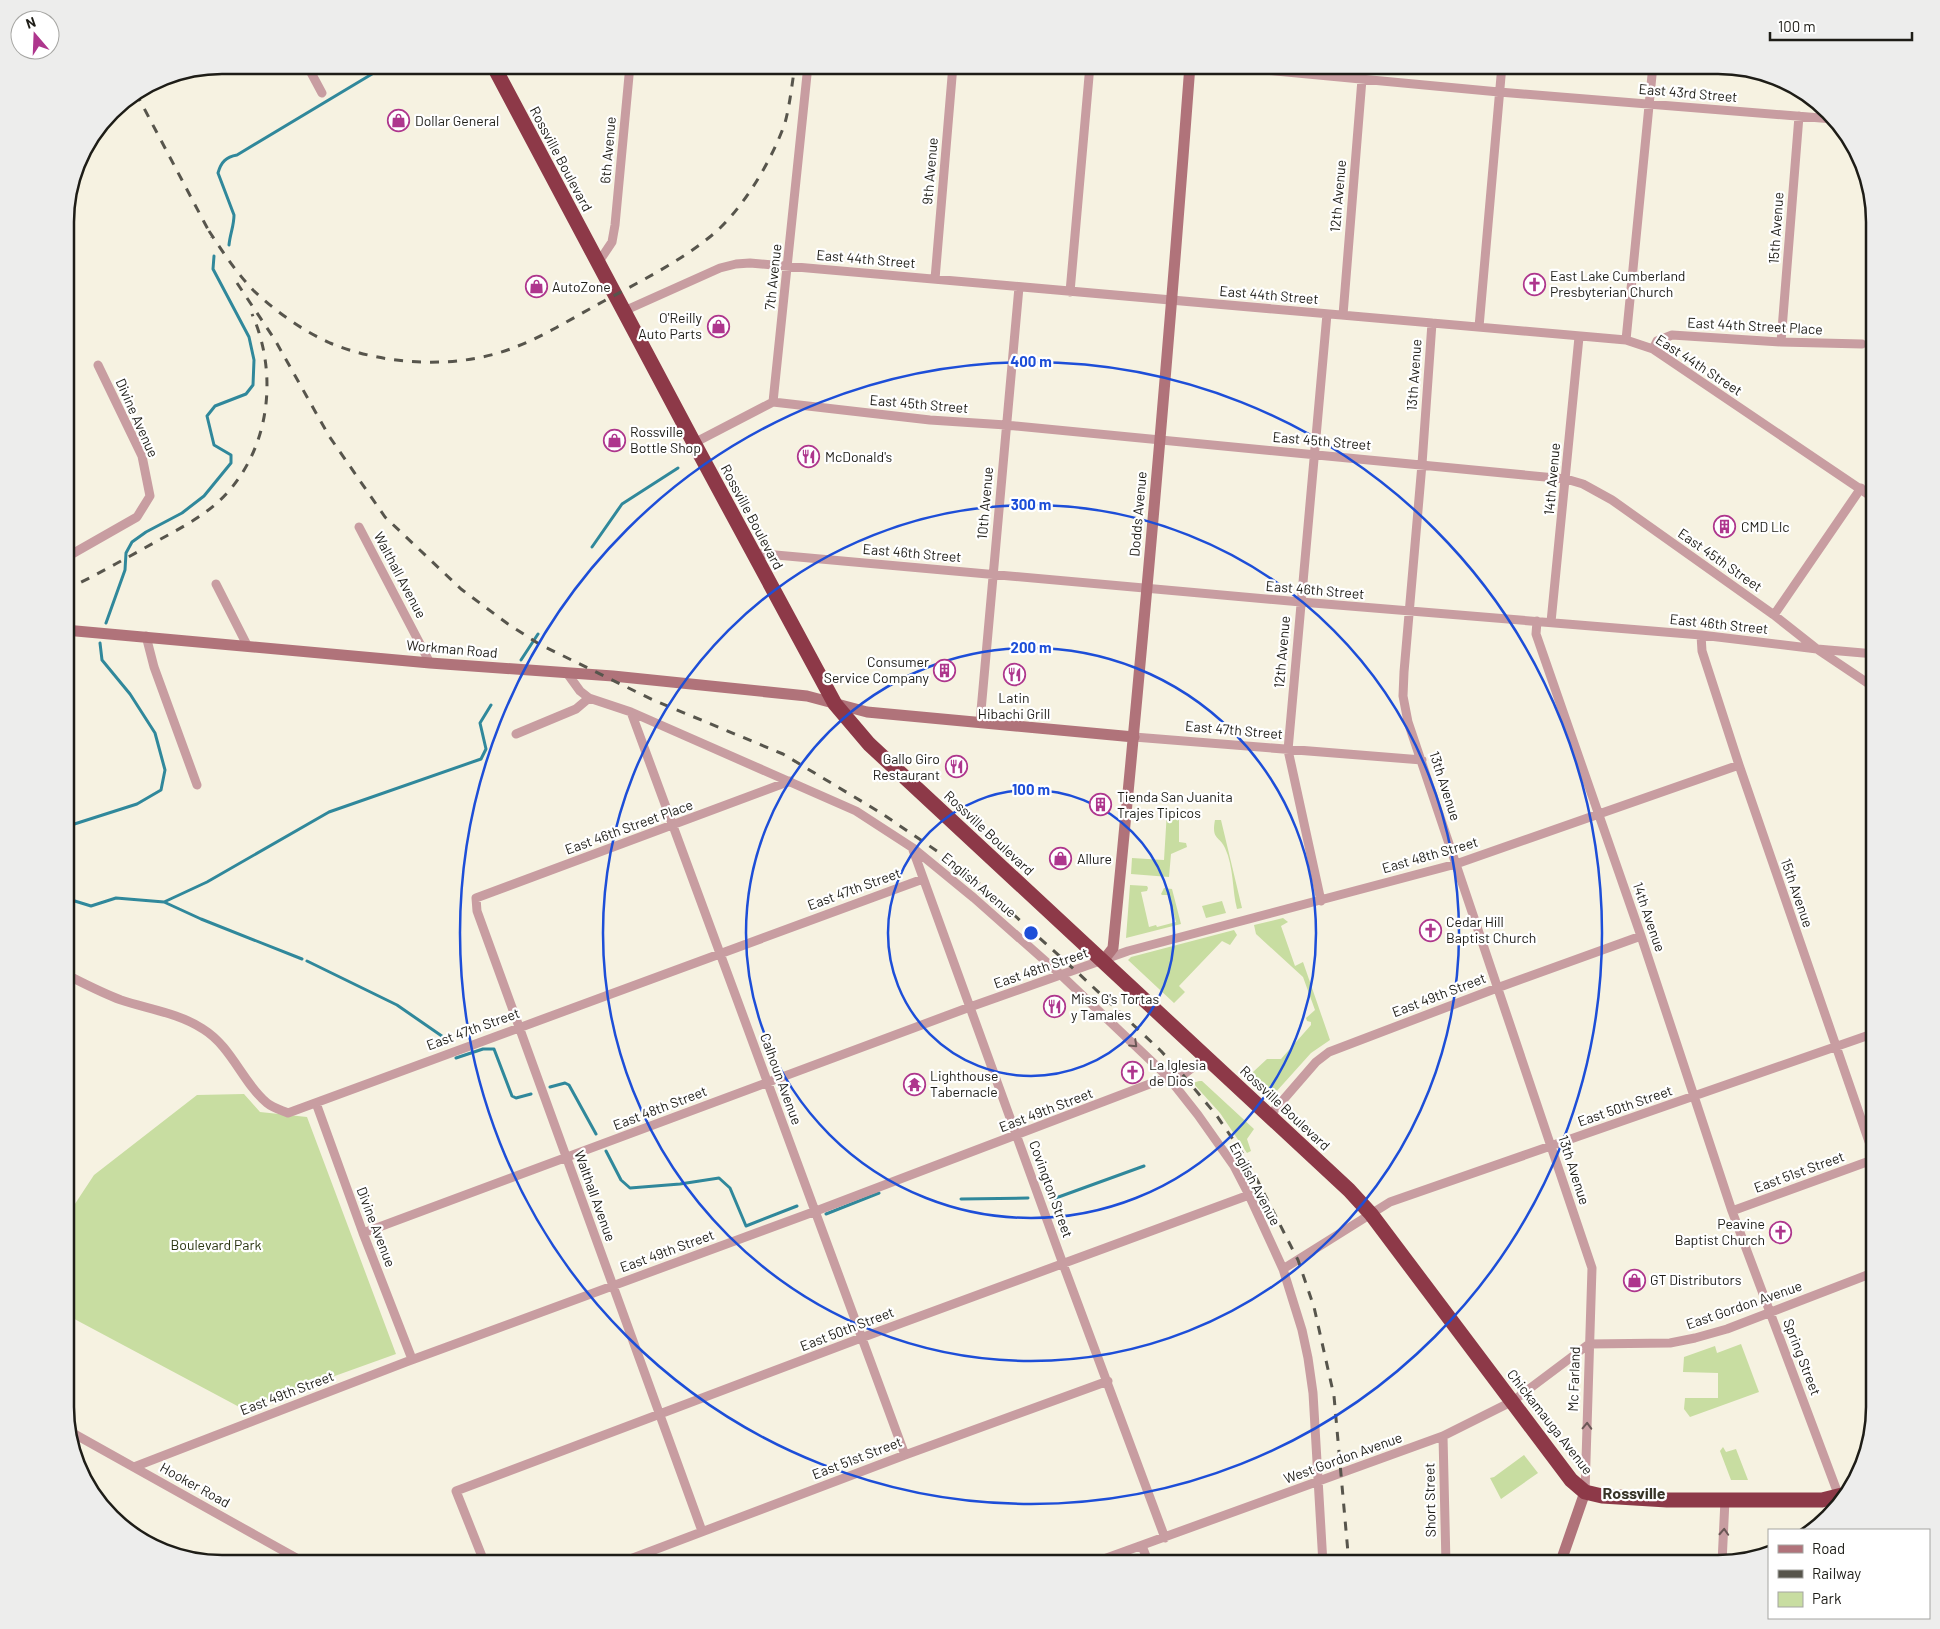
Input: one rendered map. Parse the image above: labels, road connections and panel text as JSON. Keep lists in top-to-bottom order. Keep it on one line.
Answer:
{"streets":{"highway":["Rossville Boulevard","Chickamauga Avenue"],"street":["East 43rd Street","6th Avenue","9th Avenue","12th Avenue","15th Avenue","East 44th Street","7th Avenue","East 44th Street Place","13th Avenue","East 45th Street","Divine Avenue","14th Avenue","10th Avenue","Dodds Avenue","East 46th Street","Walthall Avenue","Workman Road","East 47th Street","East 46th Street Place","East 48th Street","English Avenue","East 49th Street","Calhoun Avenue","East 50th Street","East 51st Street","Covington Street","East Gordon Avenue","Spring Street","Mc Farland","West Gordon Avenue","Hooker Road","Short Street"]},"crossings":[["East 43rd Street","12th Avenue"],["East 43rd Street","15th Avenue"],["6th Avenue","Rossville Boulevard"],["Rossville Boulevard","East 44th Street"],["Rossville Boulevard","Dodds Avenue"],["Rossville Boulevard","East 46th Street"],["Rossville Boulevard","Workman Road"],["Rossville Boulevard","East 47th Street"],["Rossville Boulevard","East 48th Street"],["Rossville Boulevard","East 49th Street"],["Rossville Boulevard","East 50th Street"],["Rossville Boulevard","Chickamauga Avenue"],["9th Avenue","East 44th Street"],["12th Avenue","East 44th Street"],["12th Avenue","East 45th Street"],["12th Avenue","East 46th Street"],["12th Avenue","East 47th Street"],["12th Avenue","East 48th Street"],["15th Avenue","East 44th Street Place"],["15th Avenue","East 46th Street"],["15th Avenue","East 48th Street"],["15th Avenue","East 50th Street"],["East 44th Street","7th Avenue"],["East 44th Street","East 44th Street Place"],["East 44th Street","13th Avenue"],["East 44th Street","14th Avenue"],["East 44th Street","10th Avenue"],["East 44th Street","Dodds Avenue"],["7th Avenue","East 45th Street"],["13th Avenue","East 45th Street"],["13th Avenue","East 46th Street"],["13th Avenue","East 47th Street"],["13th Avenue","East 48th Street"],["13th Avenue","East 49th Street"],["13th Avenue","East 50th Street"],["13th Avenue","Mc Farland"],["East 45th Street","14th Avenue"],["East 45th Street","10th Avenue"],["East 45th Street","Dodds Avenue"],["East 45th Street","East 46th Street"],["Divine Avenue","East 47th Street"],["Divine Avenue","East 48th Street"],["Divine Avenue","East 49th Street"],["14th Avenue","East 46th Street"],["14th Avenue","East 48th Street"],["14th Avenue","East 49th Street"],["14th Avenue","East 50th Street"],["14th Avenue","East 51st Street"],["14th Avenue","Spring Street"],["10th Avenue","East 46th Street"],["10th Avenue","East 47th Street"],["Dodds Avenue","East 46th Street"],["Dodds Avenue","East 47th Street"],["Dodds Avenue","East 48th Street"],["Walthall Avenue","Workman Road"],["Walthall Avenue","East 47th Street"],["Walthall Avenue","East 46th Street Place"],["Walthall Avenue","East 48th Street"],["Walthall Avenue","East 49th Street"],["Walthall Avenue","East 50th Street"],["Walthall Avenue","East 51st Street"],["Workman Road","East 47th Street"],["Workman Road","English Avenue"],["East 47th Street","Calhoun Avenue"],["East 47th Street","Covington Street"],["East 46th Street Place","English Avenue"],["East 46th Street Place","Calhoun Avenue"],["East 48th Street","English Avenue"],["East 48th Street","Calhoun Avenue"],["East 48th Street","Covington Street"],["English Avenue","East 49th Street"],["English Avenue","Calhoun Avenue"],["English Avenue","East 50th Street"],["English Avenue","Covington Street"],["English Avenue","West Gordon Avenue"],["East 49th Street","Calhoun Avenue"],["East 49th Street","Covington Street"],["East 49th Street","Hooker Road"],["Calhoun Avenue","East 50th Street"],["Calhoun Avenue","East 51st Street"],["East 50th Street","Covington Street"],["East 51st Street","Covington Street"],["Covington Street","West Gordon Avenue"],["East Gordon Avenue","Spring Street"],["East Gordon Avenue","Mc Farland"],["East Gordon Avenue","West Gordon Avenue"],["Mc Farland","Chickamauga Avenue"],["Mc Farland","West Gordon Avenue"],["Chickamauga Avenue","West Gordon Avenue"],["West Gordon Avenue","Short Street"]],"one_way":["Mc Farland"],"districts":["Rossville"],"parks":["Boulevard Park"],"places":{"shop":["Dollar General","AutoZone","O'Reilly Auto Parts","Rossville Bottle Shop","Allure","GT Distributors"],"church":["East Lake Cumberland Presbyterian Church","Cedar Hill Baptist Church","La Iglesia de Dios","Peavine Baptist Church"],"restaurant":["McDonald's","Latin Hibachi Grill","Gallo Giro Restaurant","Miss G's Tortas y Tamales"],"building":["CMD Llc","Consumer Service Company","Tienda San Juanita Trajes Tipicos"],"temple":["Lighthouse Tabernacle"]},"legend":["Road","Railway","Park"],"scale_bar":"100 m","north":"top","rings":["400 m","300 m","200 m","100 m"]}
